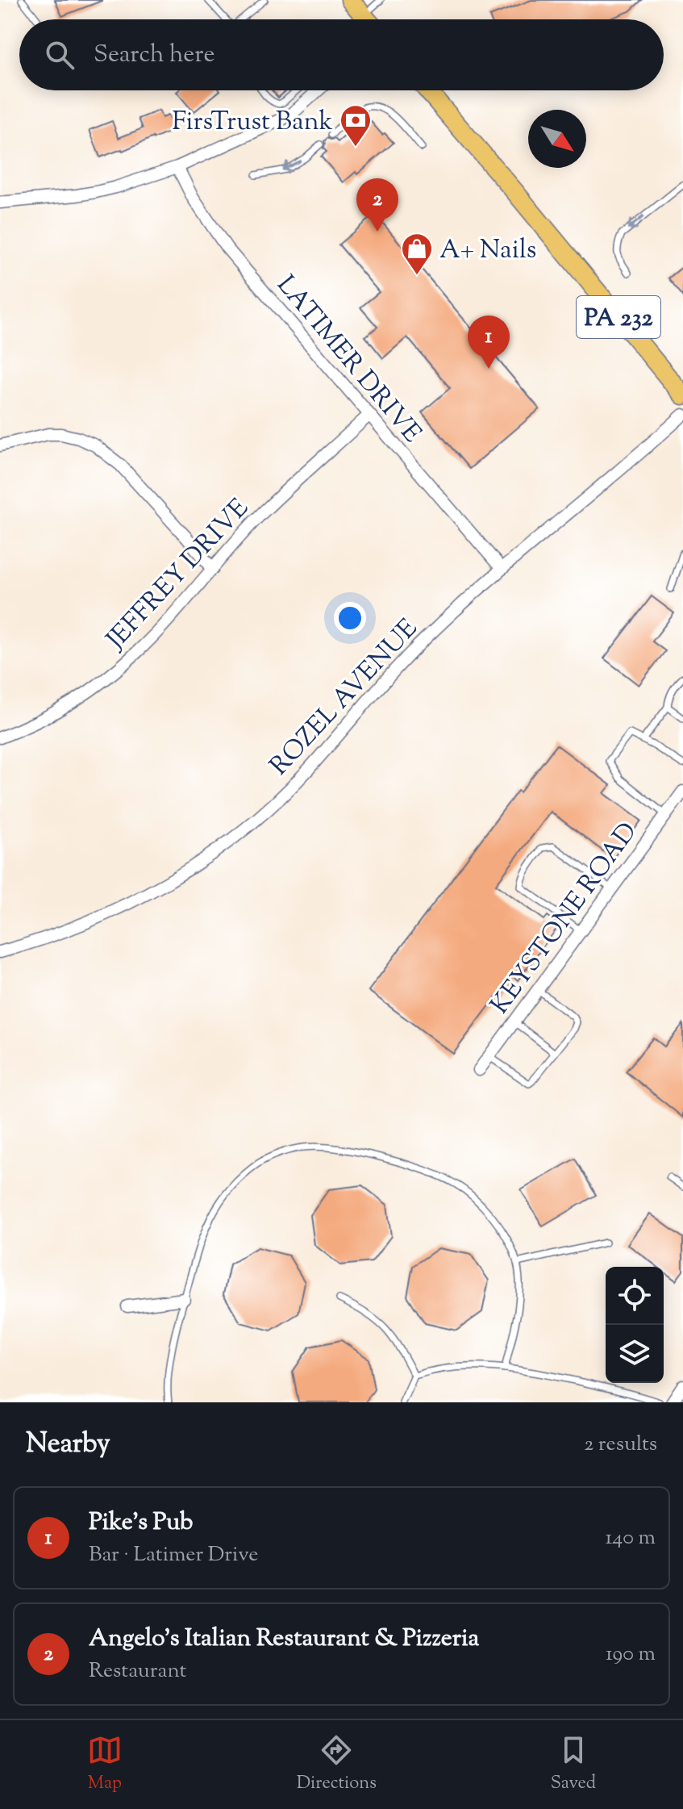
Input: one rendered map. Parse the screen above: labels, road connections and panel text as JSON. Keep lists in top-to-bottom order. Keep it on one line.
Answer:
{"streets":{"main road":["PA 232"],"street":["LATIMER DRIVE","JEFFREY DRIVE","ROZEL AVENUE","KEYSTONE ROAD"]},"crossings":[["LATIMER DRIVE","JEFFREY DRIVE"],["LATIMER DRIVE","ROZEL AVENUE"]],"places":{"bank":["FirsTrust Bank"],"shop":["A+ Nails"]},"north":"bottom right","page":{"search":"Search here","pins":["2","1"],"heading":["Nearby","2 results"],"list":[{"mark":"1","name":"Pike's Pub","note":"Bar · Latimer Drive","value":"140 m"},{"mark":"2","name":"Angelo's Italian Restaurant & Pizzeria","note":"Restaurant","value":"190 m"}],"nav":["Map","Directions","Saved"]}}
